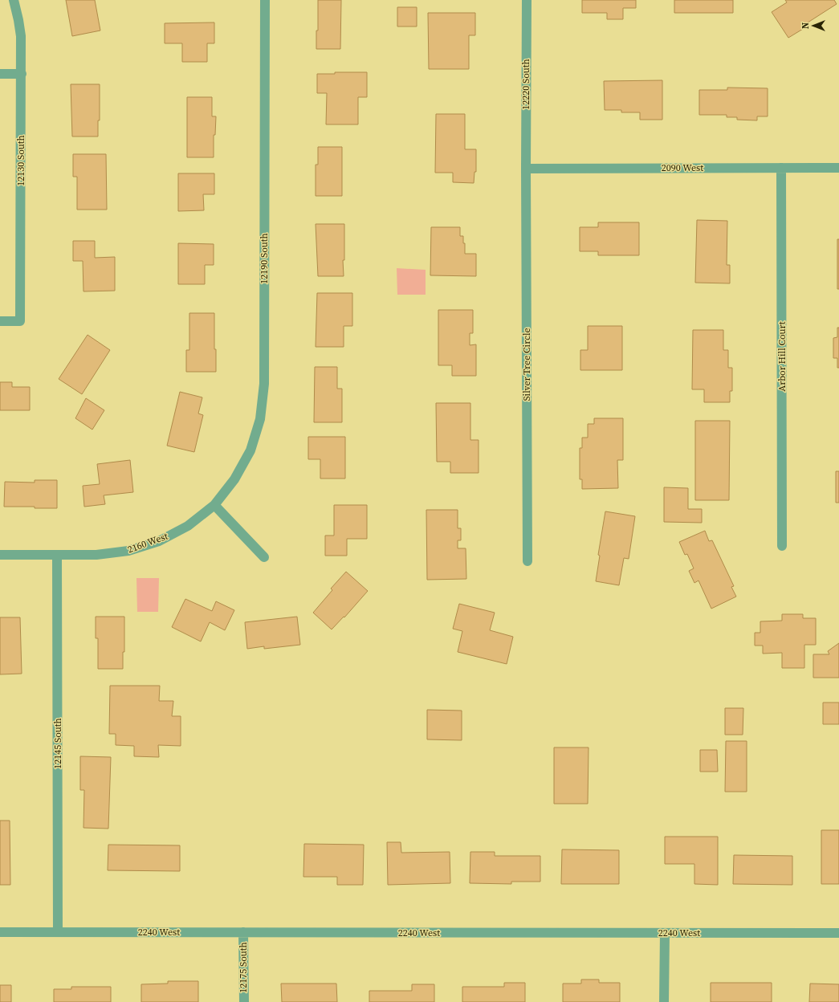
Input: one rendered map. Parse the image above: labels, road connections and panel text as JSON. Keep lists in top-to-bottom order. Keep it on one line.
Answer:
{"streets":{"street":["12220 South","12130 South","2090 West","12190 South","Arbor Hill Court","Silver Tree Circle","2160 West","12145 South","2240 West","12175 South"]},"crossings":[["12220 South","2090 West"],["12220 South","Silver Tree Circle"],["2090 West","Arbor Hill Court"],["2090 West","Silver Tree Circle"],["12190 South","2160 West"],["2160 West","12145 South"],["12145 South","2240 West"],["2240 West","12175 South"]],"north":"left"}
